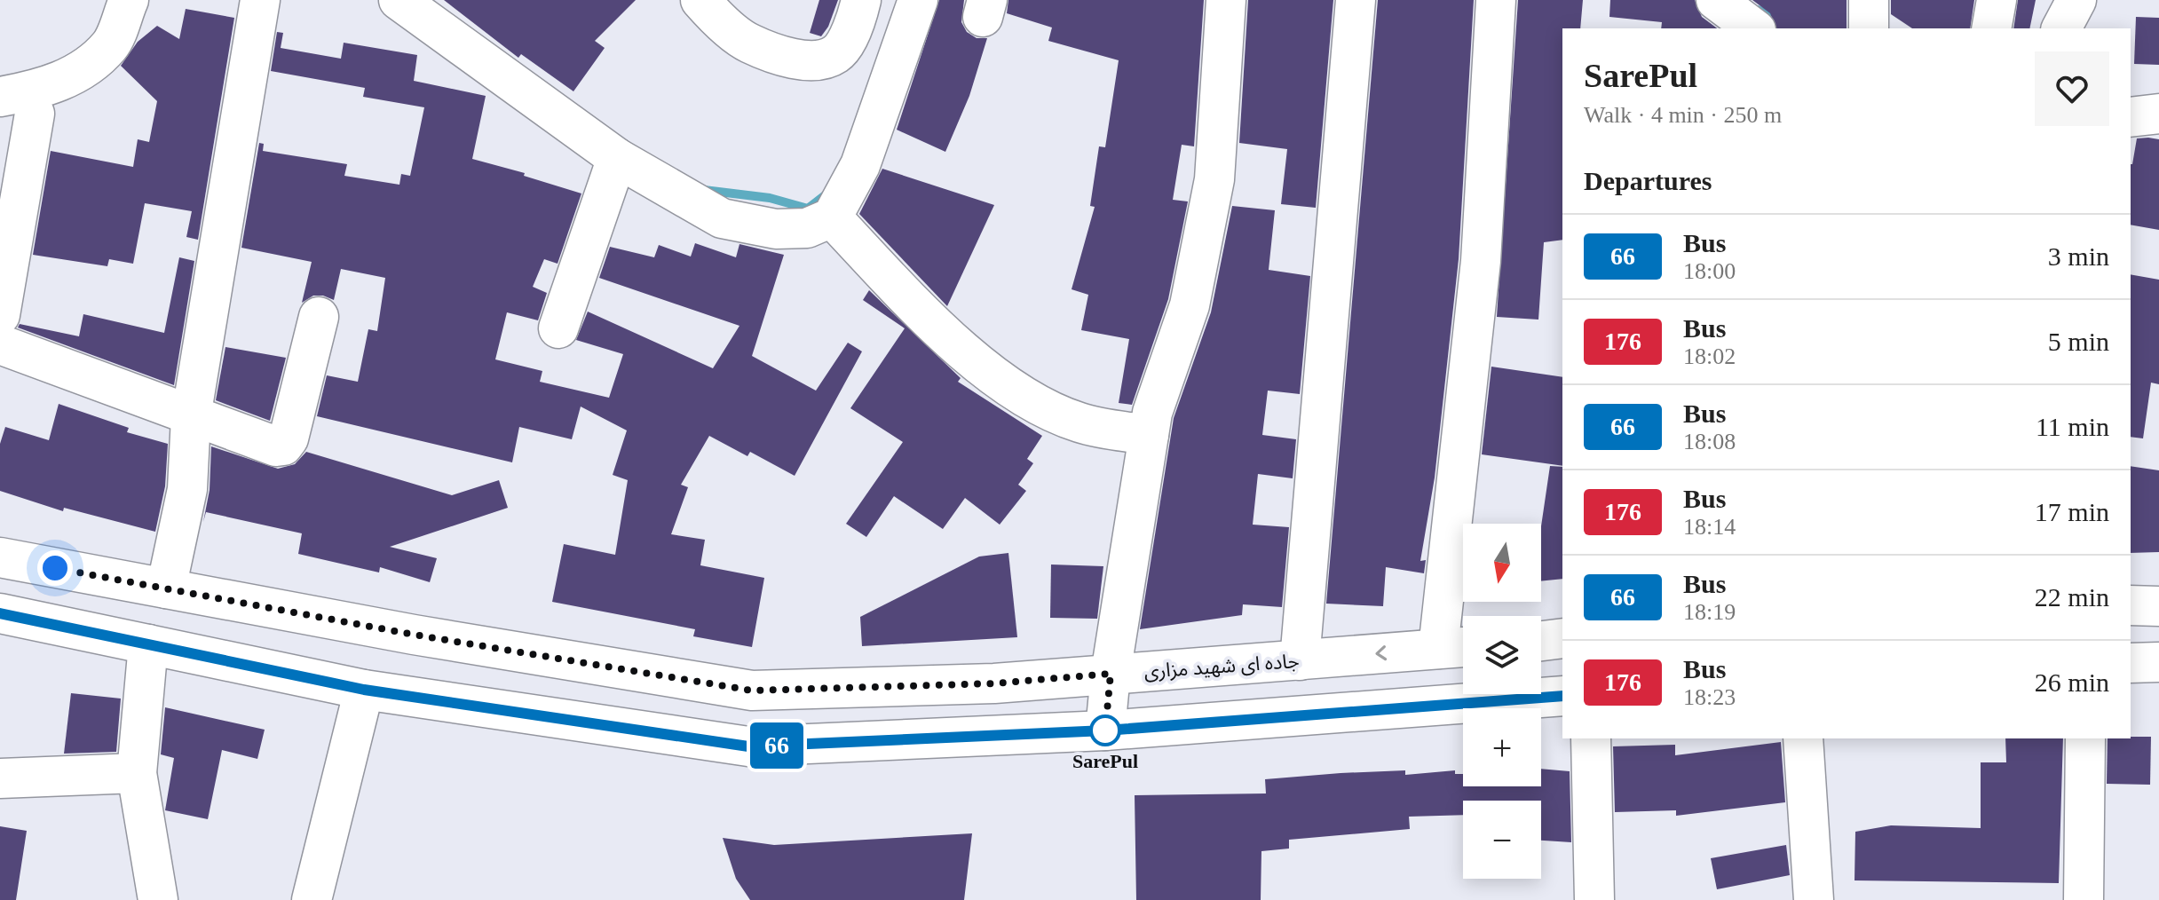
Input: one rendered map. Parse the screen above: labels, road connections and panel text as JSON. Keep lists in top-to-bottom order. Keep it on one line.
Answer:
{"streets":{"street":["جاده ای شهید مزاری"]},"places":["SarePul"],"lines":["bus line 66"],"north":"bottom","page":{"on_map":"66","heading":[["SarePul","Walk · 4 min · 250 m"],"Departures"],"list":[{"mark":"66","name":"Bus","note":"18:00","value":"3 min"},{"mark":"176","name":"Bus","note":"18:02","value":"5 min"},{"mark":"66","name":"Bus","note":"18:08","value":"11 min"},{"mark":"176","name":"Bus","note":"18:14","value":"17 min"},{"mark":"66","name":"Bus","note":"18:19","value":"22 min"},{"mark":"176","name":"Bus","note":"18:23","value":"26 min"}],"map_buttons":["+","−"]}}
